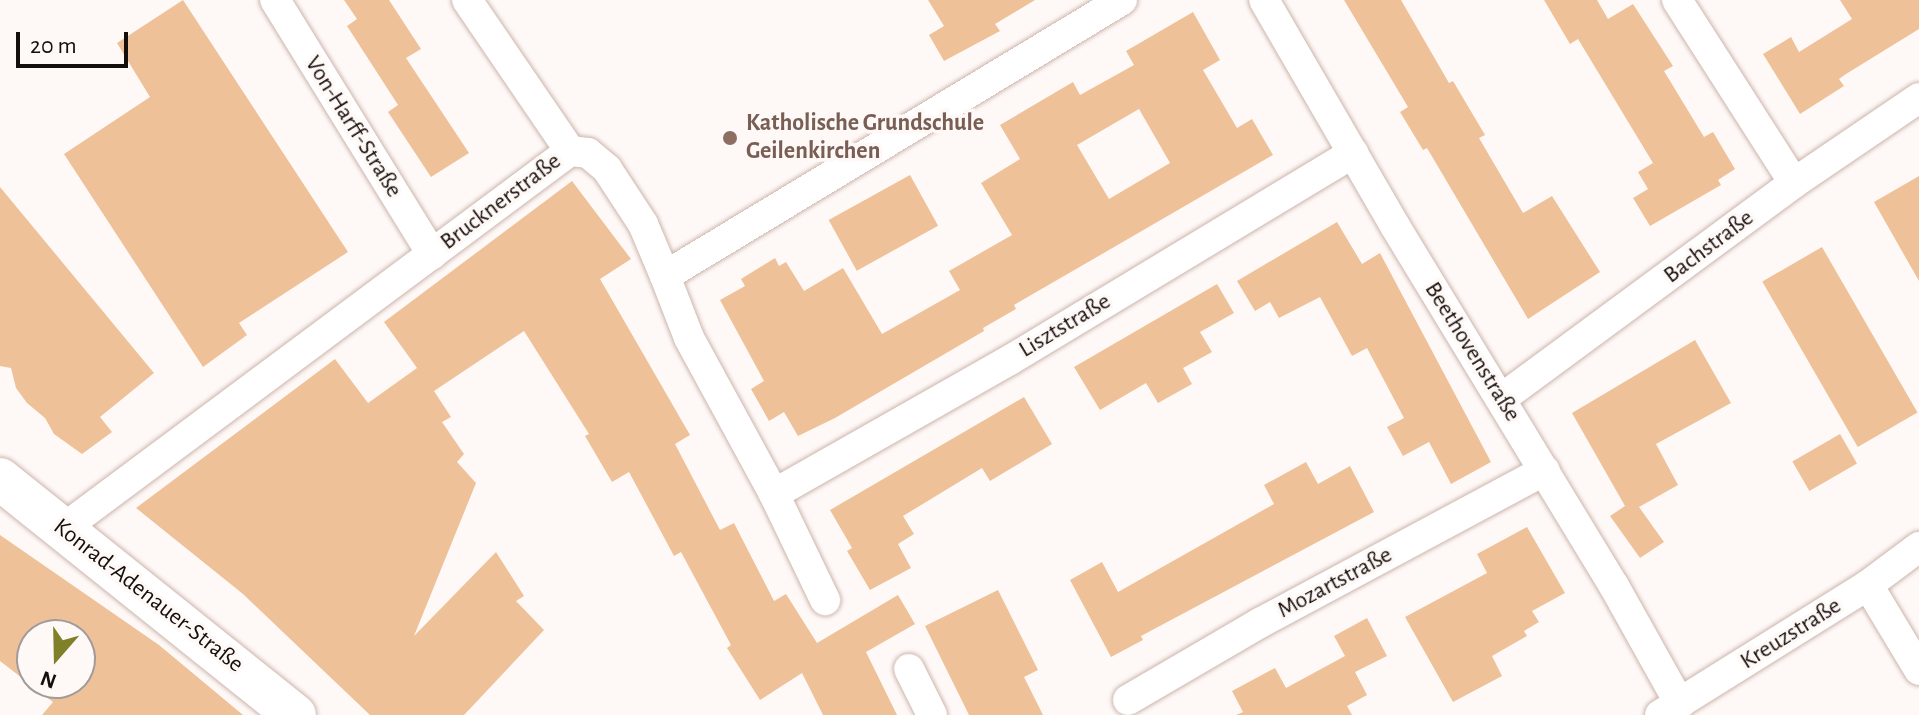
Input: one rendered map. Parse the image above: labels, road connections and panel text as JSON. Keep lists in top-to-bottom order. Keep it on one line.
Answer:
{"streets":{"street":["Von-Harff-Straße","Brucknerstraße","Bachstraße","Lisztstraße","Beethovenstraße","Mozartstraße","Konrad-Adenauer-Straße","Kreuzstraße"]},"crossings":[["Von-Harff-Straße","Brucknerstraße"],["Brucknerstraße","Konrad-Adenauer-Straße"],["Bachstraße","Beethovenstraße"],["Lisztstraße","Beethovenstraße"],["Beethovenstraße","Mozartstraße"],["Beethovenstraße","Kreuzstraße"]],"places":["Katholische Grundschule Geilenkirchen"],"scale_bar":"20 m","north":"bottom"}
